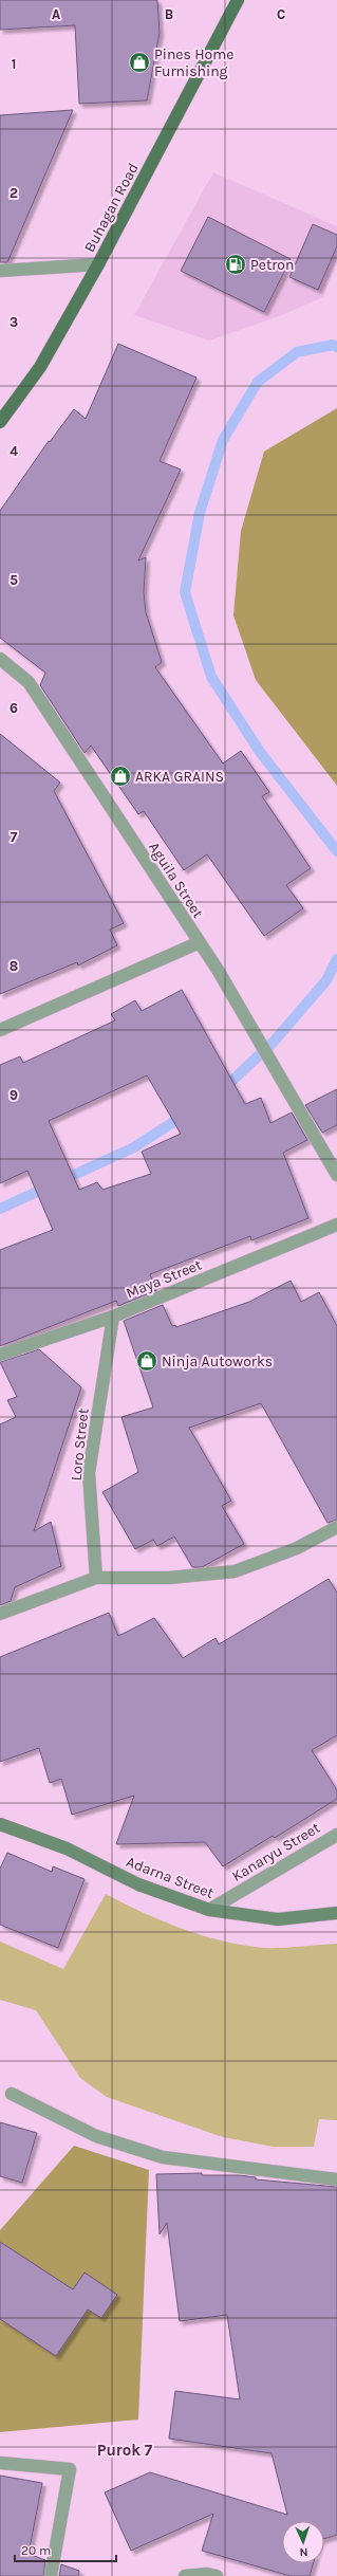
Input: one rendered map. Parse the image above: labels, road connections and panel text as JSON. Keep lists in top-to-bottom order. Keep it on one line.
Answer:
{"streets":{"main road":["Buhagan Road"],"street":["Aguila Street","Maya Street","Loro Street","Kanaryu Street","Adarna Street"]},"crossings":[["Maya Street","Loro Street"],["Kanaryu Street","Adarna Street"]],"districts":["Purok 7"],"places":{"shop":["Pines Home Furnishing","ARKA GRAINS","Ninja Autoworks"],"fuel station":["Petron"]},"scale_bar":"20 m","north":"bottom","grid":{"columns":["A","B","C"],"rows":["1","2","3","4","5","6","7","8","9"]}}
